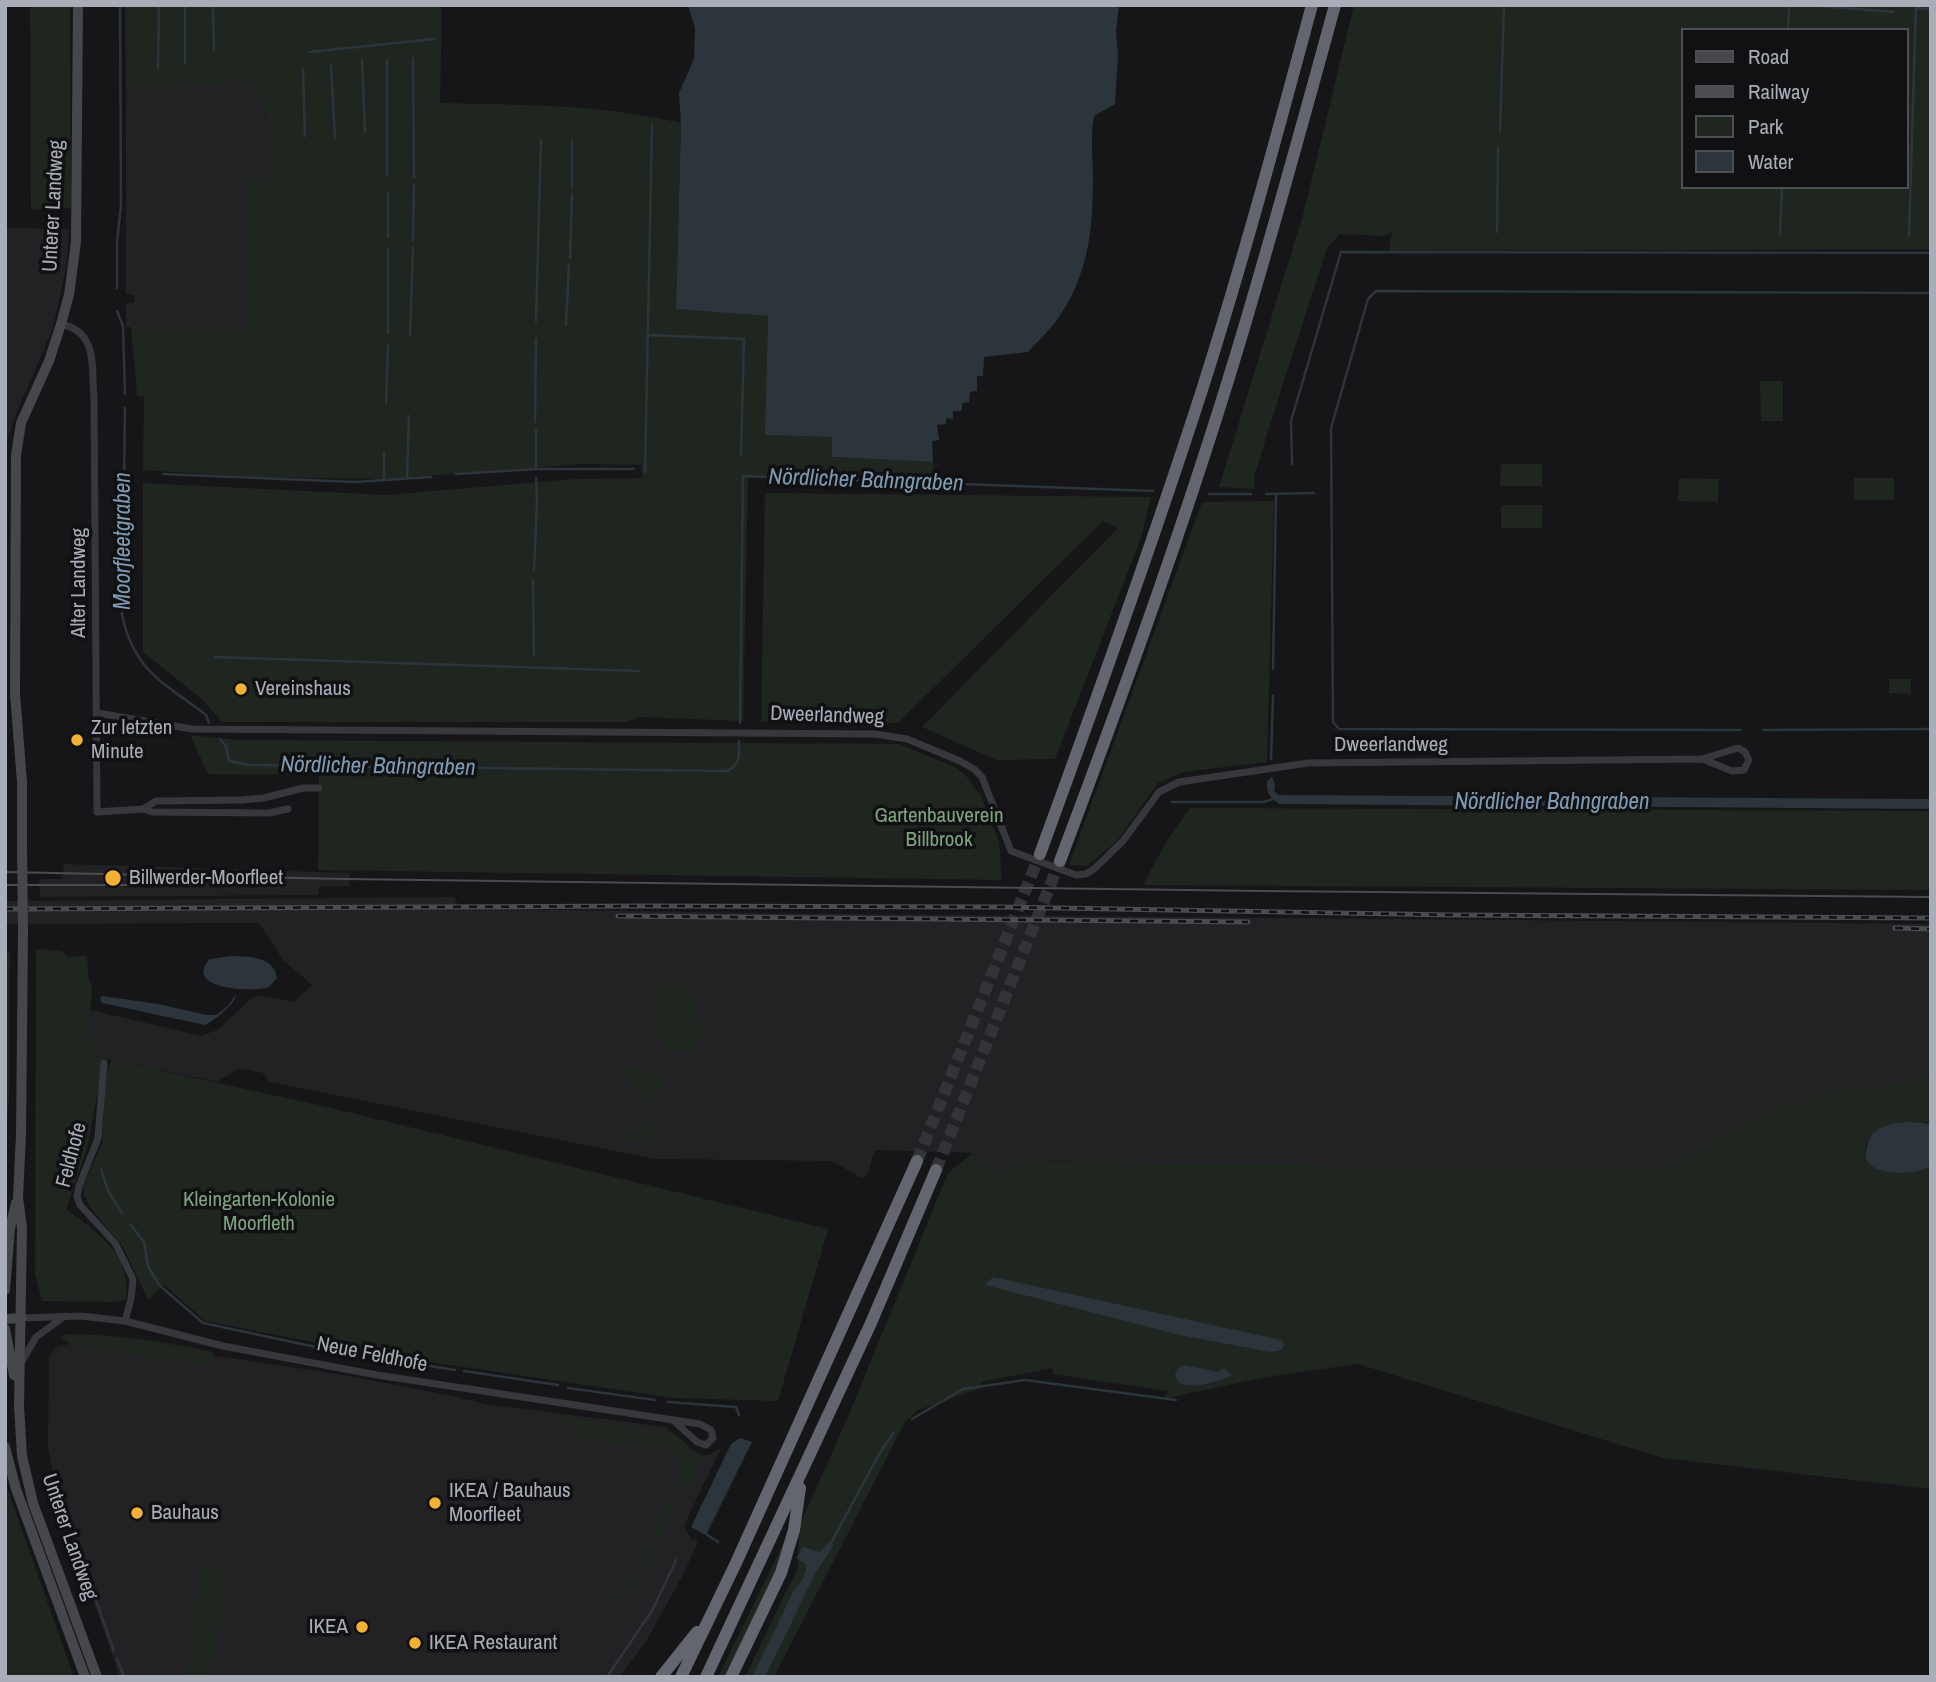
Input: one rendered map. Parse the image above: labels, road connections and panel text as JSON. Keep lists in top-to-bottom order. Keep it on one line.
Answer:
{"streets":{"main road":["Unterer Landweg"],"street":["Alter Landweg","Dweerlandweg","Feldhofe","Neue Feldhofe"]},"crossings":[["Unterer Landweg","Alter Landweg"],["Unterer Landweg","Neue Feldhofe"],["Alter Landweg","Dweerlandweg"],["Feldhofe","Neue Feldhofe"]],"water":["Nördlicher Bahngraben","Moorfleetgraben"],"parks":["Gartenbauverein Billbrook","Kleingarten-Kolonie Moorfleth"],"places":["Vereinshaus","Zur letzten Minute","Billwerder-Moorfleet","IKEA / Bauhaus Moorfleet","Bauhaus","IKEA","IKEA Restaurant"],"legend":["Road","Railway","Park","Water"]}
